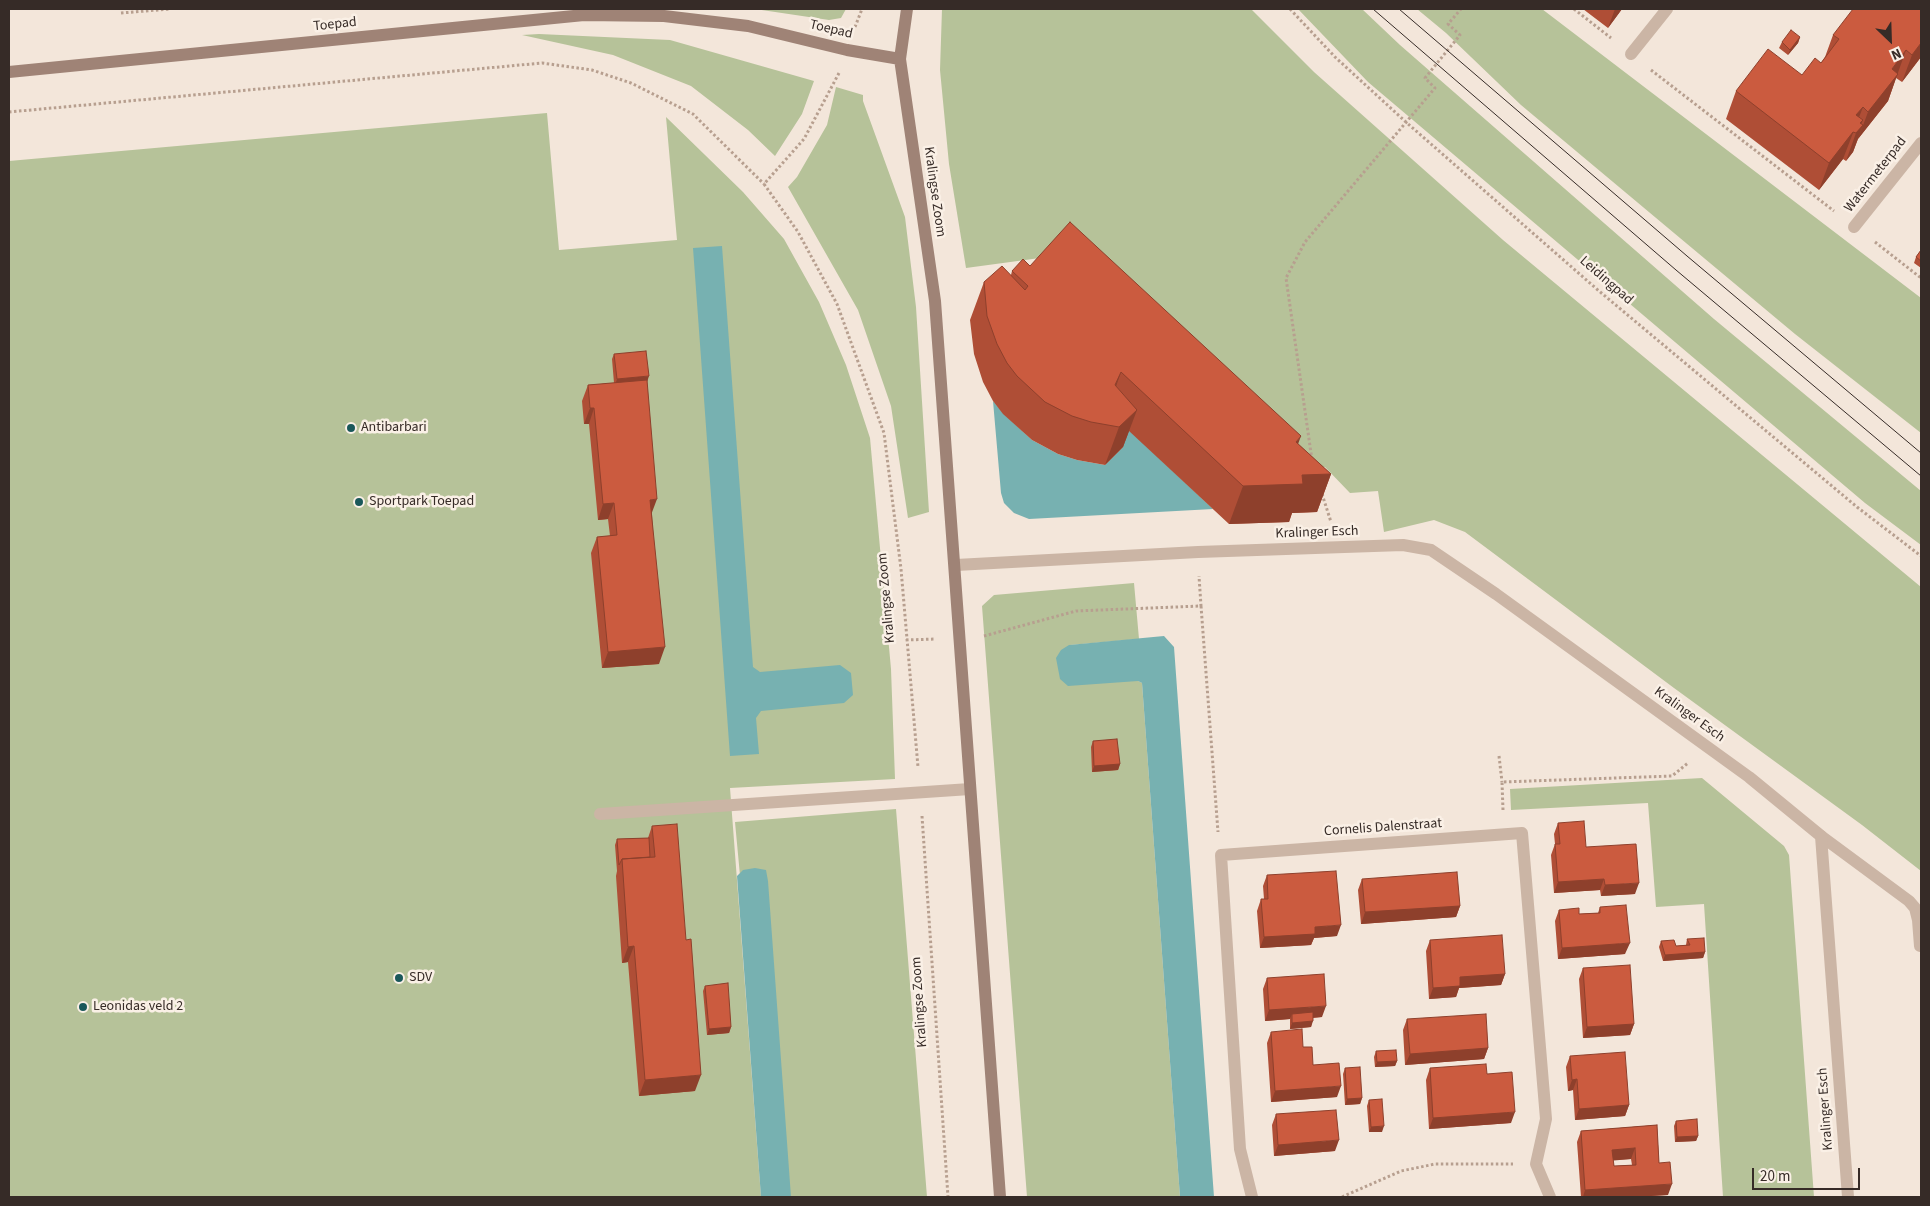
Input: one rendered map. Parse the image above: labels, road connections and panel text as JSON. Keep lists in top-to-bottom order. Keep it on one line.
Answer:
{"streets":{"street":["Toepad","Watermeterpad","Kralingse Zoom","Kralinger Esch","Cornelis Dalenstraat"],"path":["Leidingpad"]},"crossings":[["Toepad","Kralingse Zoom"],["Kralingse Zoom","Kralinger Esch"]],"places":["Antibarbari","Sportpark Toepad","SDV","Leonidas veld 2"],"scale_bar":"20 m","north":"bottom right"}
